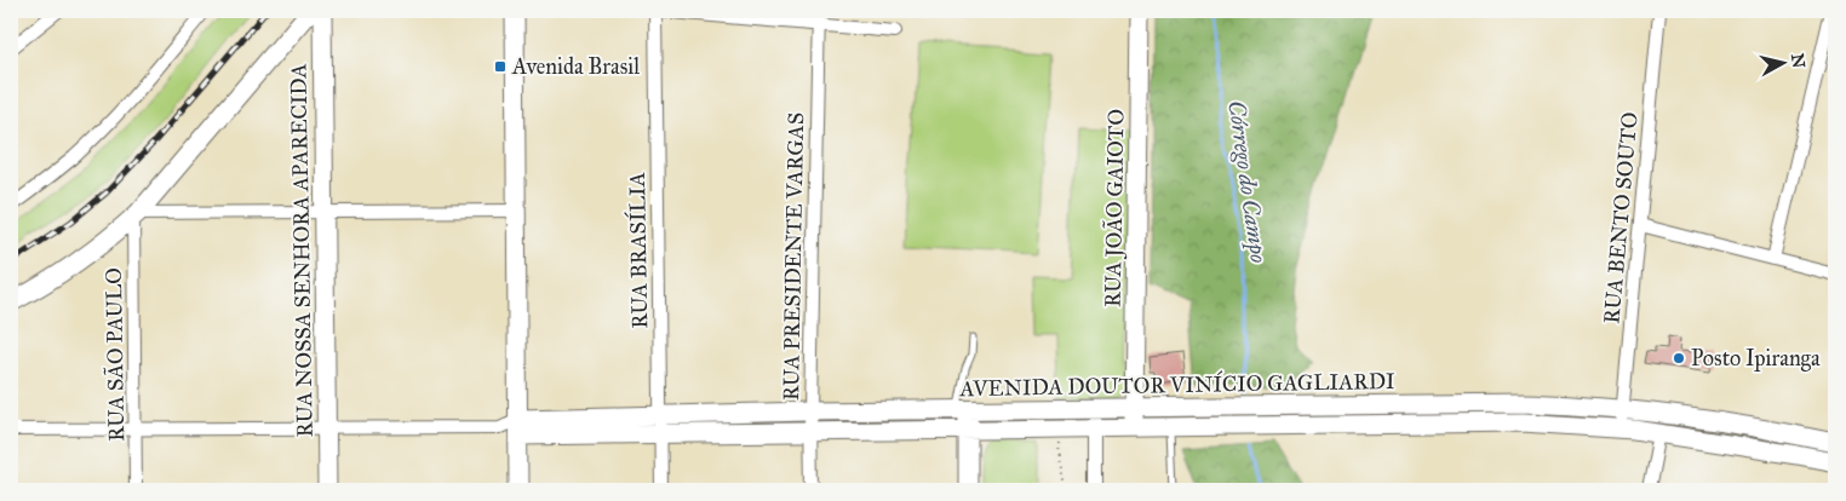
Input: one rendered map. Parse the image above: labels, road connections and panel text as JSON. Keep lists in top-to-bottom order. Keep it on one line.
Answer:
{"streets":{"street":["RUA JOÃO GAIOTO","RUA BENTO SOUTO","RUA NOSSA SENHORA APARECIDA","RUA BRASÍLIA","RUA PRESIDENTE VARGAS","RUA SÃO PAULO","AVENIDA DOUTOR VINÍCIO GAGLIARDI"]},"crossings":[["RUA JOÃO GAIOTO","AVENIDA DOUTOR VINÍCIO GAGLIARDI"],["RUA BENTO SOUTO","AVENIDA DOUTOR VINÍCIO GAGLIARDI"],["RUA BRASÍLIA","AVENIDA DOUTOR VINÍCIO GAGLIARDI"],["RUA PRESIDENTE VARGAS","AVENIDA DOUTOR VINÍCIO GAGLIARDI"]],"water":["Córrego do Campo"],"places":{"transit":["Avenida Brasil"],"other":["Posto Ipiranga"]},"north":"right"}
